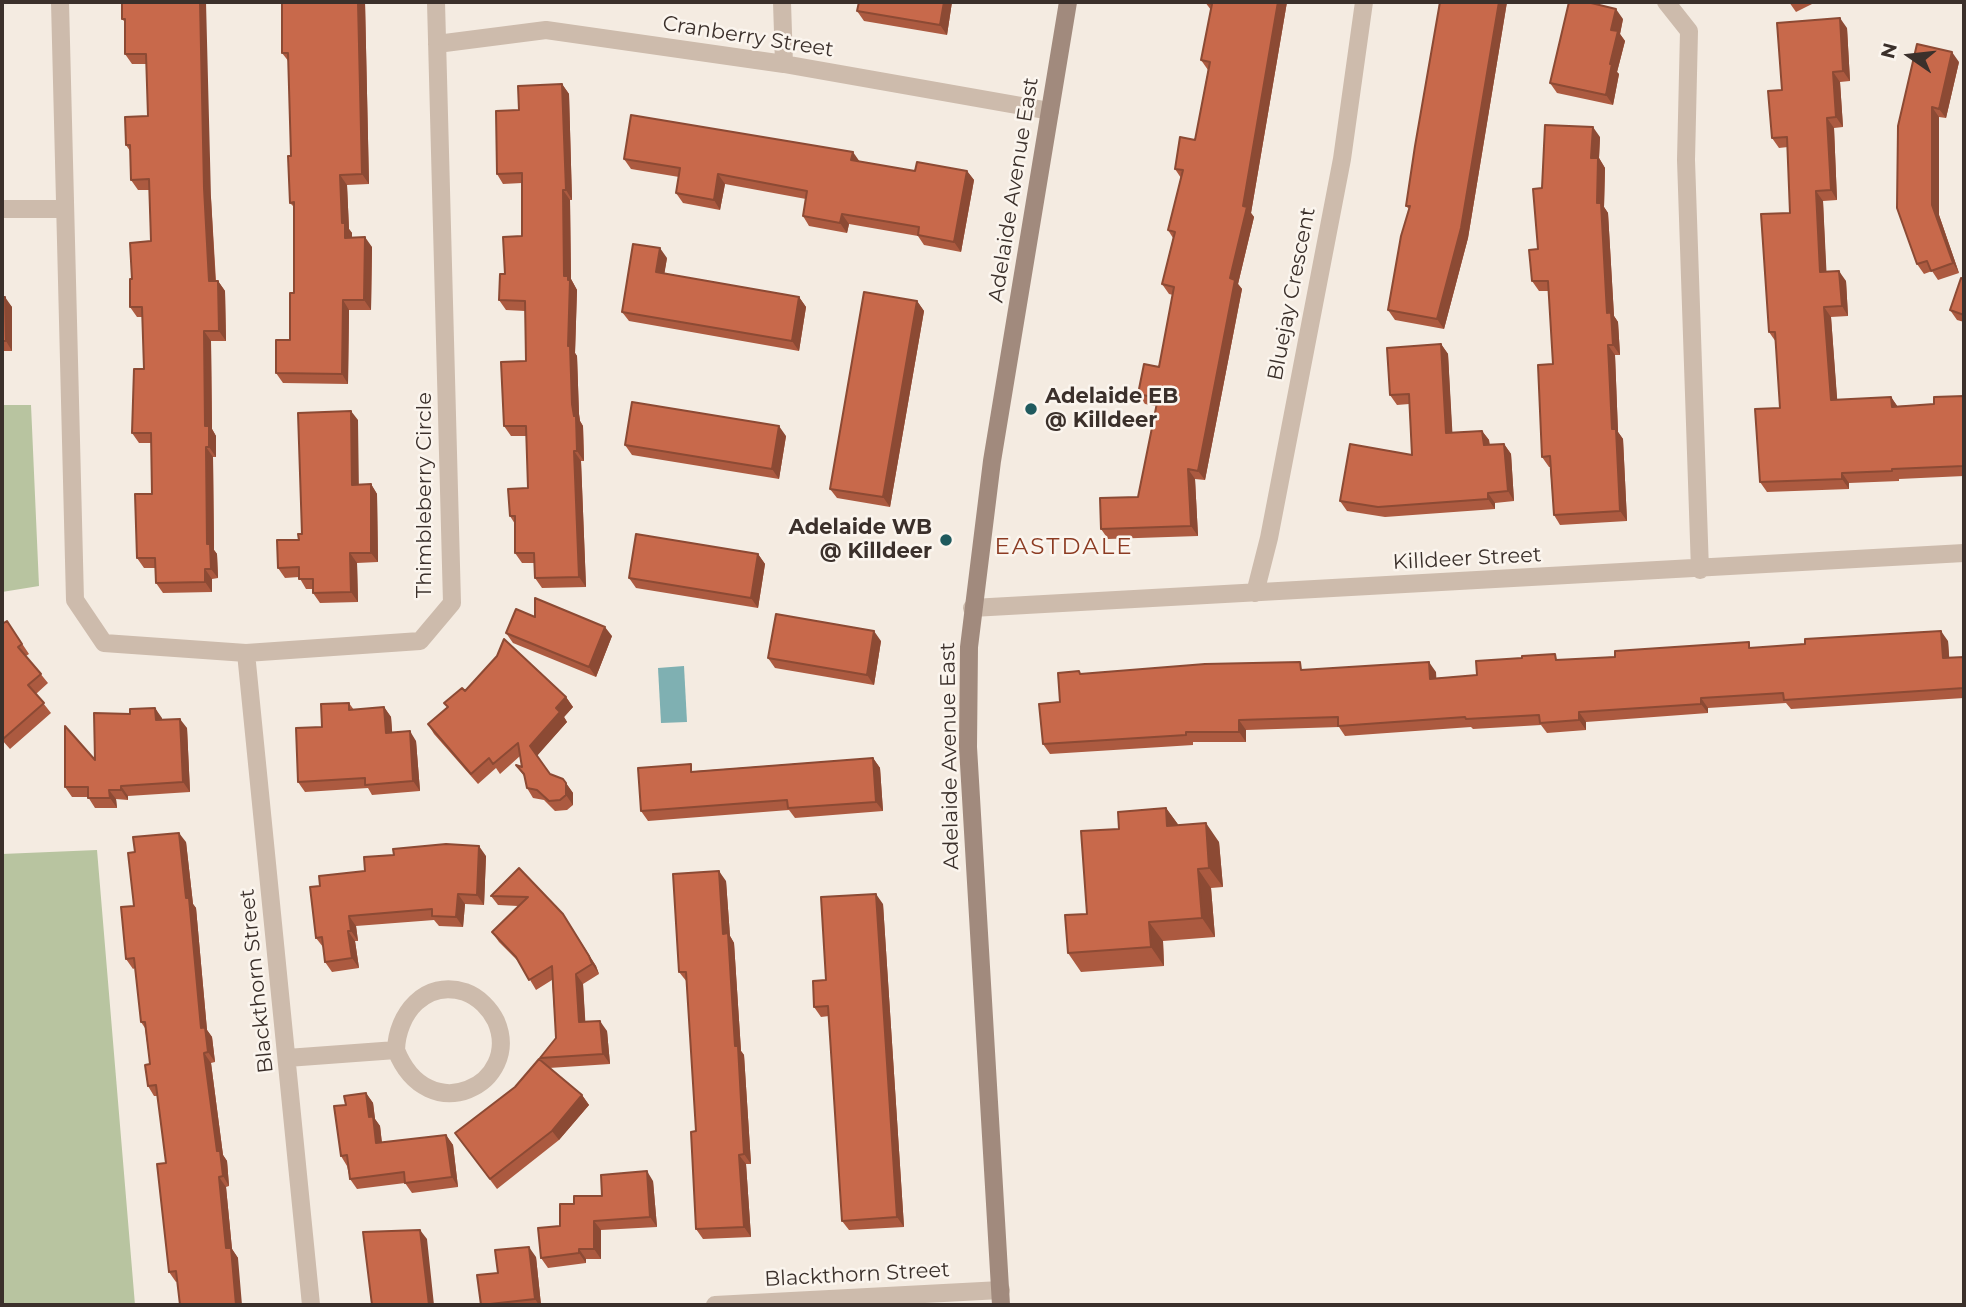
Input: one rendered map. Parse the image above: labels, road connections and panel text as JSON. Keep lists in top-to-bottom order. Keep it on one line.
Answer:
{"streets":{"main road":["Adelaide Avenue East"],"street":["Cranberry Street","Bluejay Crescent","Thimbleberry Circle","Killdeer Street","Blackthorn Street"]},"crossings":[["Cranberry Street","Adelaide Avenue East"],["Cranberry Street","Thimbleberry Circle"],["Adelaide Avenue East","Killdeer Street"],["Adelaide Avenue East","Blackthorn Street"],["Bluejay Crescent","Killdeer Street"],["Thimbleberry Circle","Blackthorn Street"]],"districts":["EASTDALE"],"places":["Adelaide EB @ Killdeer","Adelaide WB @ Killdeer"],"north":"left"}
